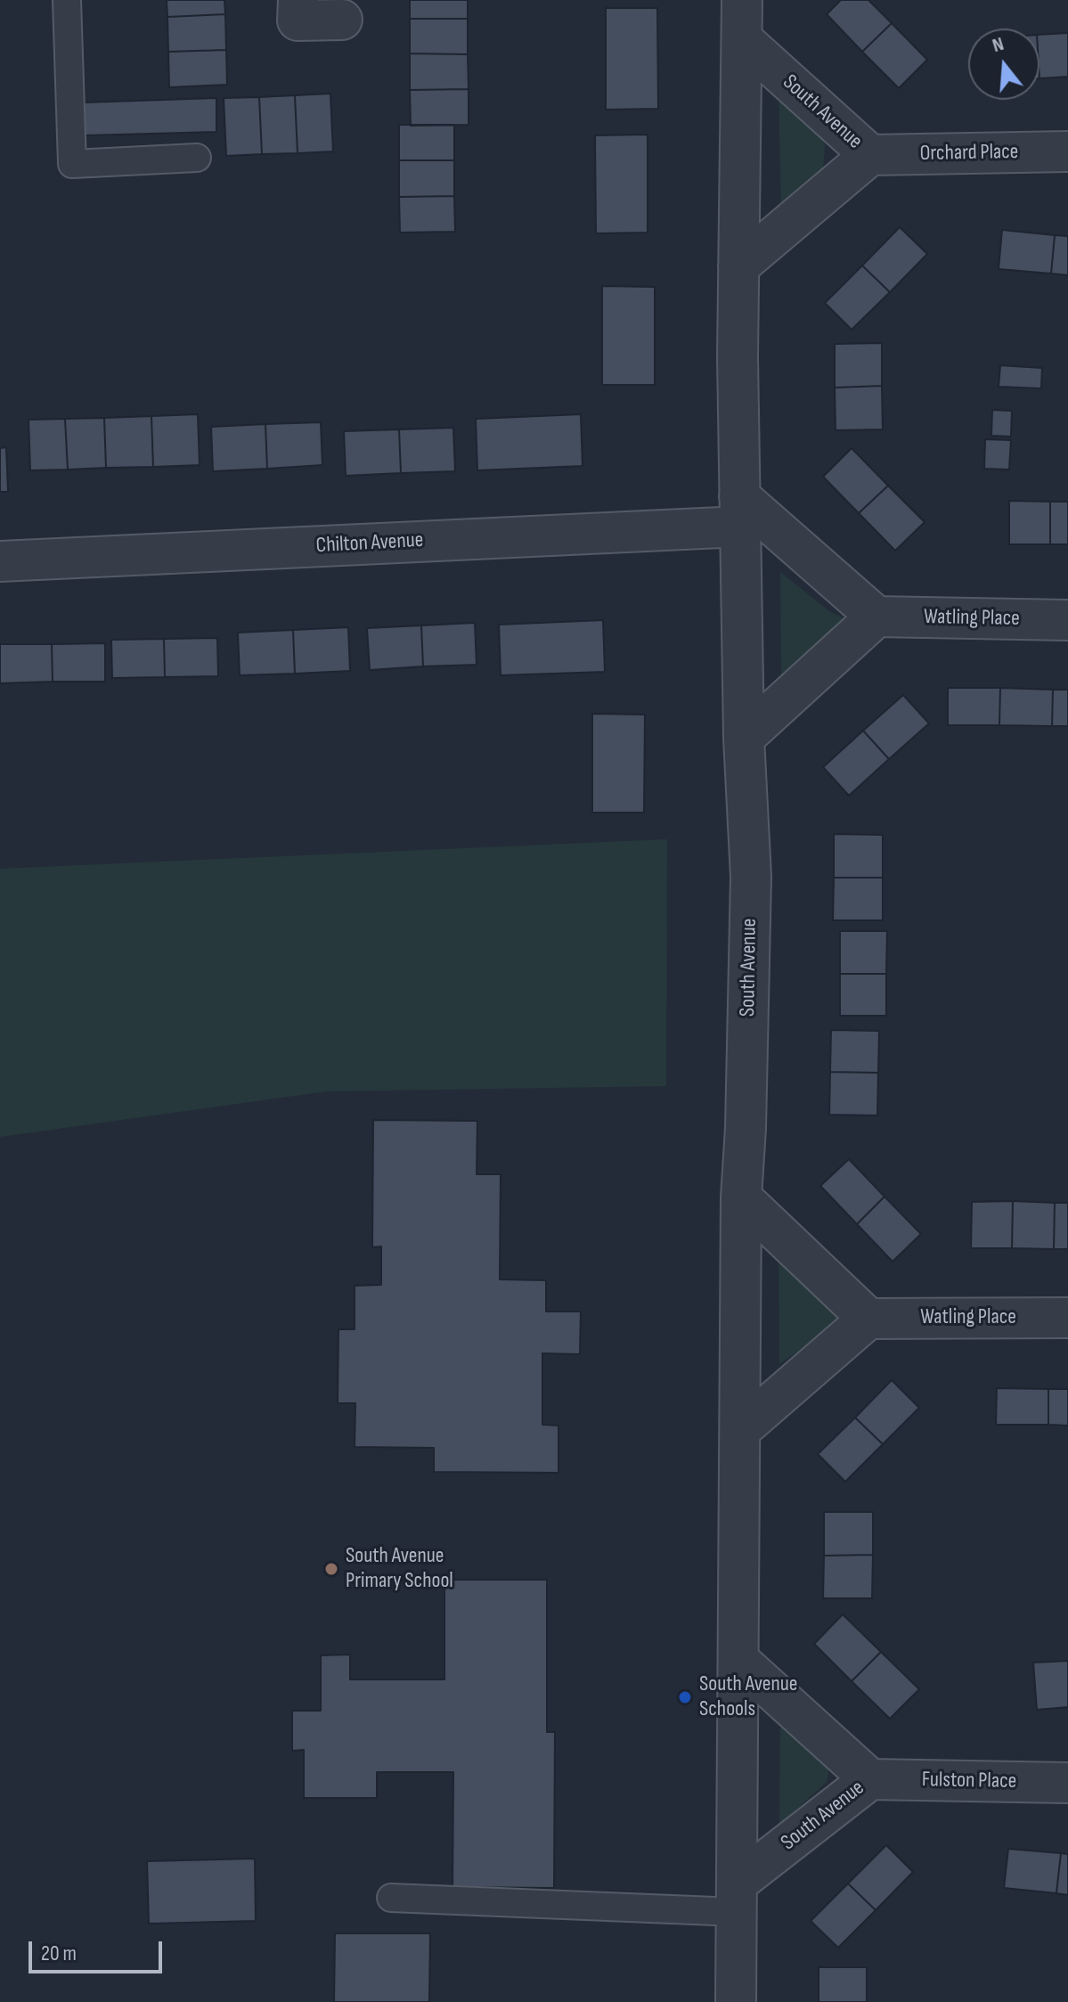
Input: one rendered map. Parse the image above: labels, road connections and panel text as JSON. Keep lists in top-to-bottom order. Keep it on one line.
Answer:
{"streets":{"street":["South Avenue","Orchard Place","Chilton Avenue","Watling Place","Fulston Place"]},"crossings":[["South Avenue","Orchard Place"],["South Avenue","Chilton Avenue"],["South Avenue","Fulston Place"]],"places":["South Avenue Primary School","South Avenue Schools"],"scale_bar":"20 m","north":"top"}
